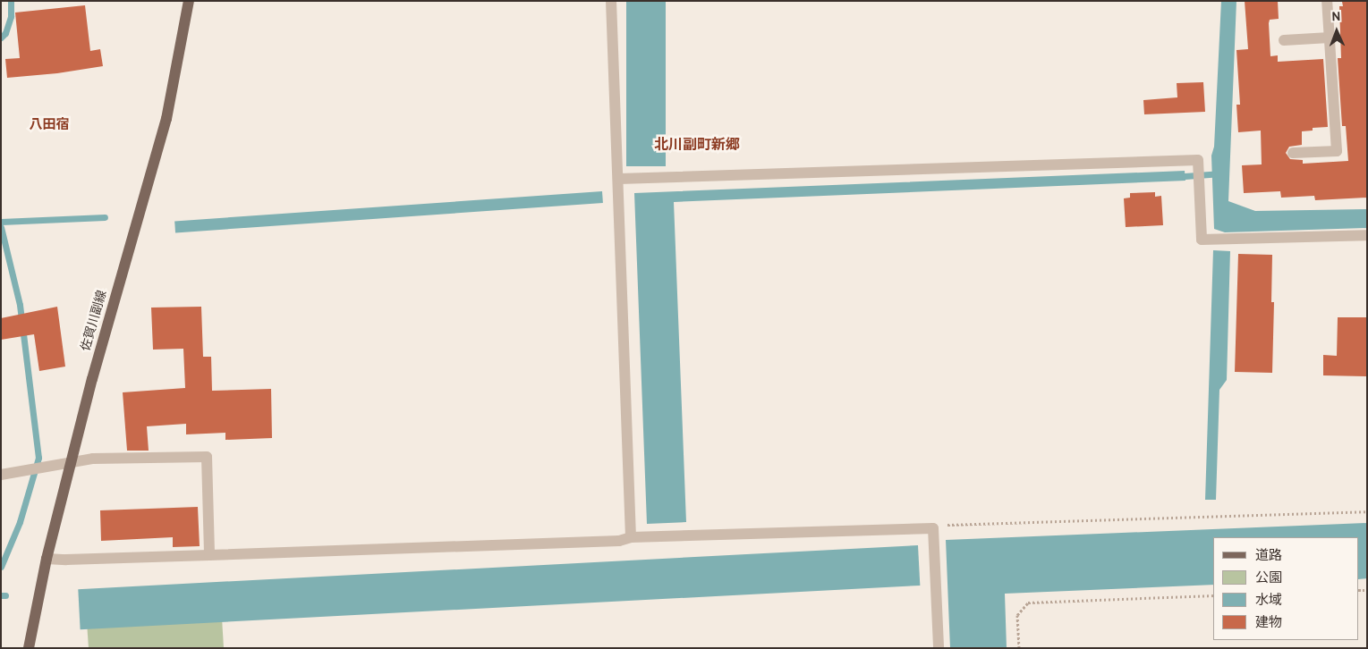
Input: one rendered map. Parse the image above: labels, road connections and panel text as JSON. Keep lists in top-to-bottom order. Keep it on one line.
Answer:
{"streets":{"main road":["佐賀川副線"]},"districts":["八田宿","北川副町新郷"],"legend":["道路","公園","水域","建物"],"north":"top"}
